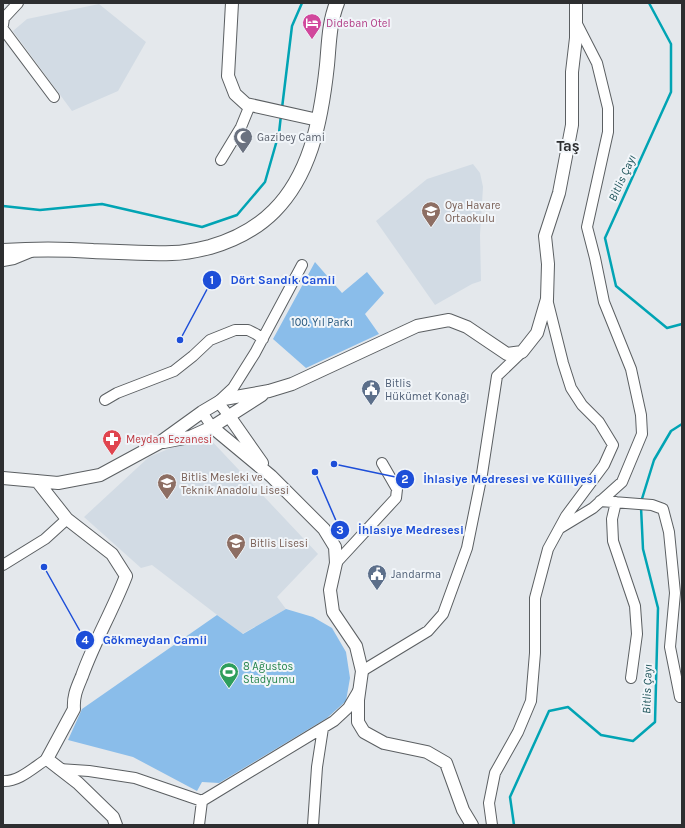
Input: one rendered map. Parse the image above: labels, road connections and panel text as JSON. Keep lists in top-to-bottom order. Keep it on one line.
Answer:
{"districts":["Taş"],"water":["Bitlis Çayı"],"parks":["100. Yıl Parkı"],"places":{"hotel":["Dideban Otel"],"mosque":["Gazibey Cami"],"school or university":["Oya Havare Ortaokulu","Bitlis Mesleki ve Teknik Anadolu Lisesi","Bitlis Lisesi"],"other":["Dört Sandık Camii","İhlasiye Medresesi ve Külliyesi","İhlasiye Medresesi","Gökmeydan Camii"],"public building":["Bitlis Hükümet Konağı","Jandarma"],"pharmacy":["Meydan Eczanesi"],"sports":["8 Ağustos Stadyumu"]}}
